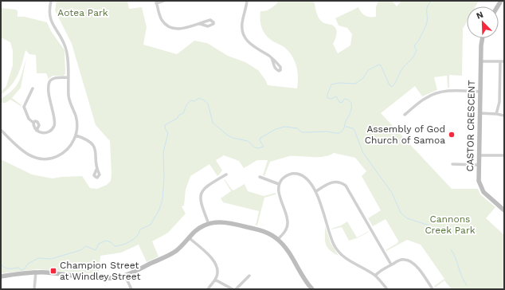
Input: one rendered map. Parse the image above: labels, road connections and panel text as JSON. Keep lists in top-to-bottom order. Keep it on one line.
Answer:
{"streets":{"main road":["CASTOR CRESCENT"]},"parks":["Aotea Park","Cannons Creek Park"],"places":{"other":["Assembly of God Church of Samoa"],"transit":["Champion Street at Windley Street"]},"north":"top left"}
